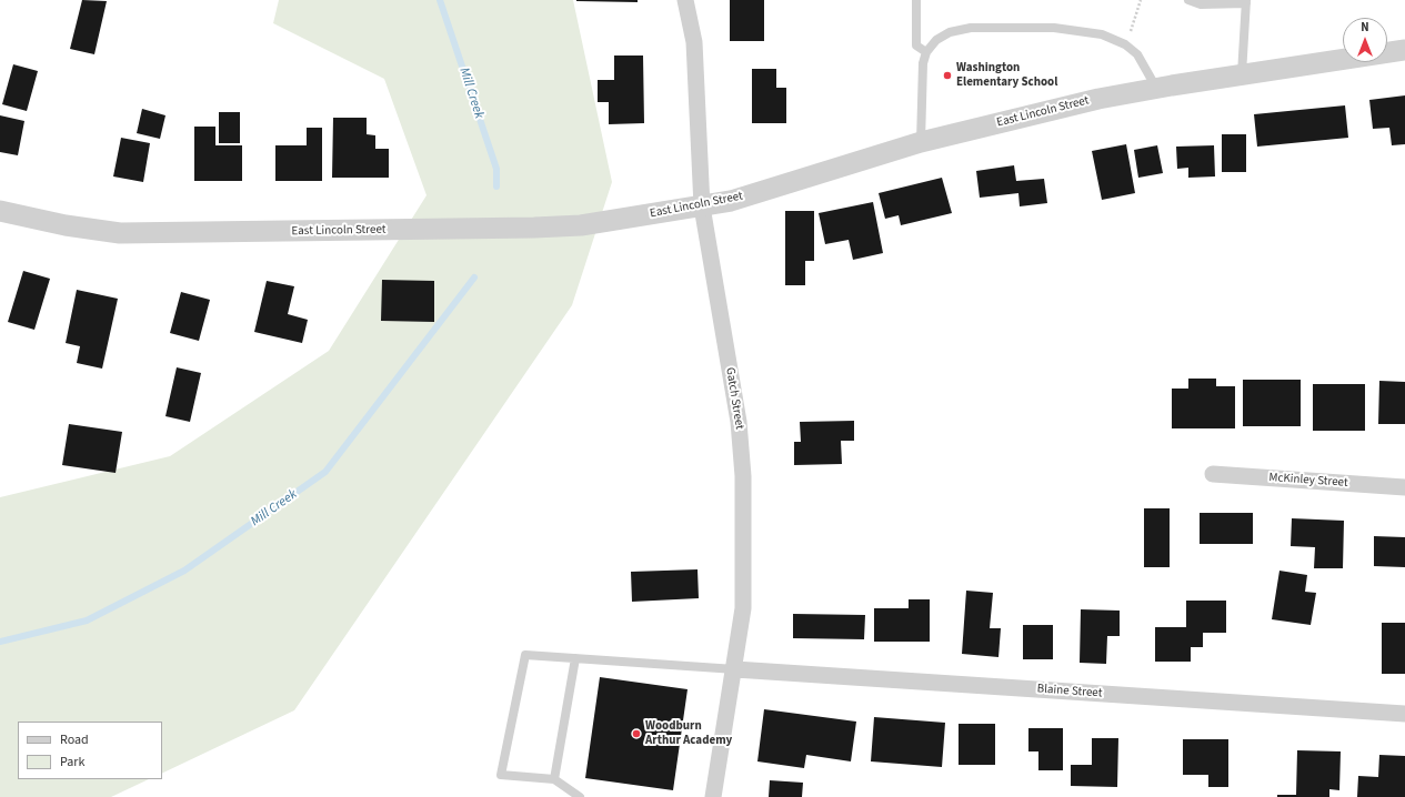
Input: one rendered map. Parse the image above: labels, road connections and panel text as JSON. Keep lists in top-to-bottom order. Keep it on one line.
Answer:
{"streets":{"street":["East Lincoln Street","Gatch Street","McKinley Street","Blaine Street"]},"crossings":[["East Lincoln Street","Gatch Street"],["Gatch Street","Blaine Street"]],"water":["Mill Creek"],"places":["Washington Elementary School","Woodburn Arthur Academy"],"legend":["Road","Park"],"north":"top"}
